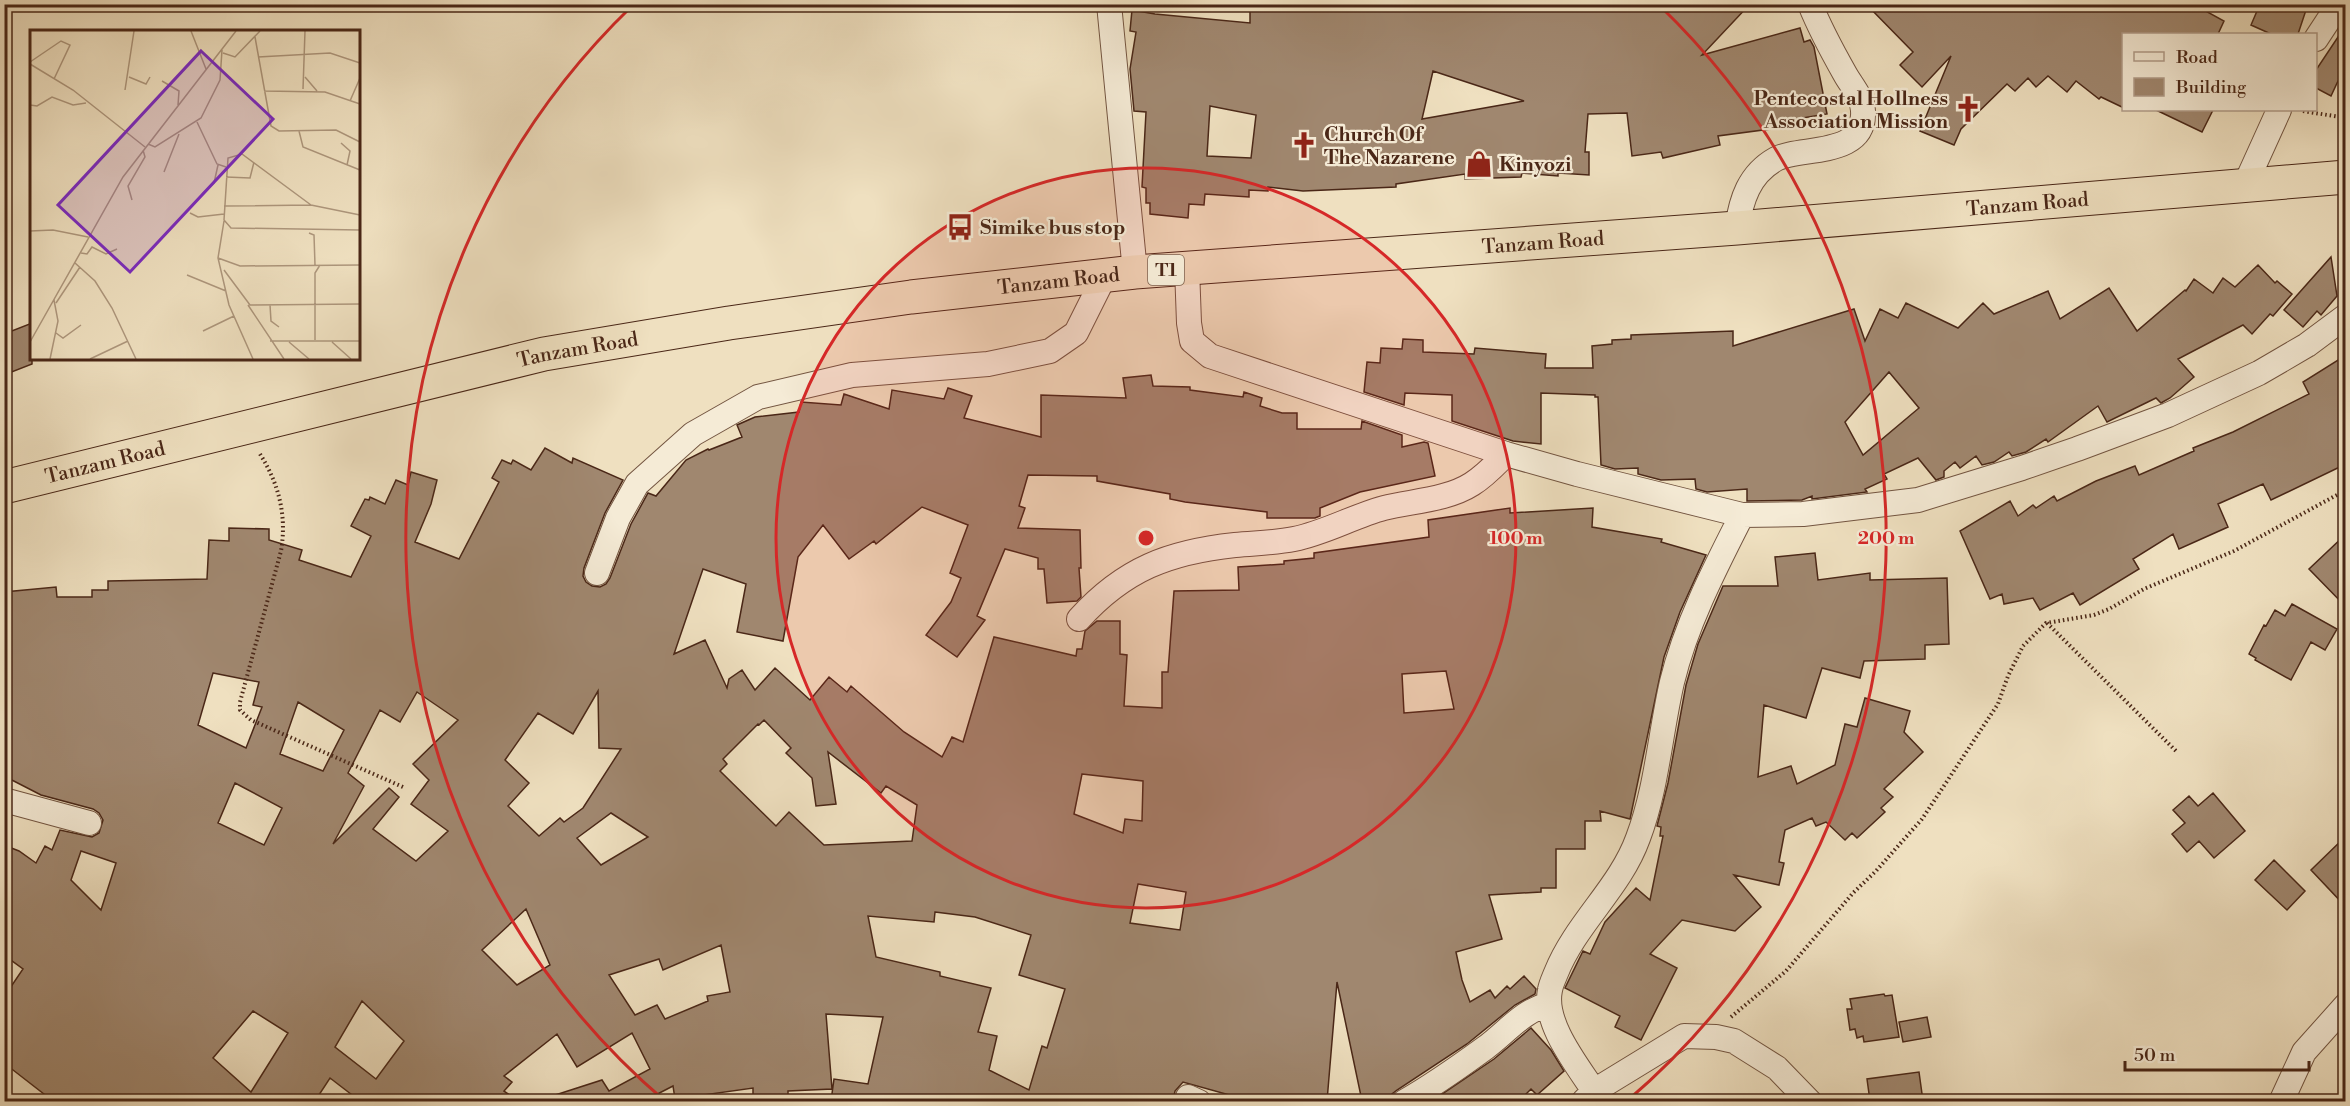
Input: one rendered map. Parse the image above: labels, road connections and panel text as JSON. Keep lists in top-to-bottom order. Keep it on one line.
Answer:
{"streets":{"highway":["Tanzam Road","T1"]},"places":{"church":["Pentecostal Hollness Association Mission","Church Of The Nazarene"],"shop":["Kinyozi"],"bus stop":["Simike bus stop"]},"legend":["Road","Building"],"scale_bar":"50 m","rings":["100 m","200 m"]}
